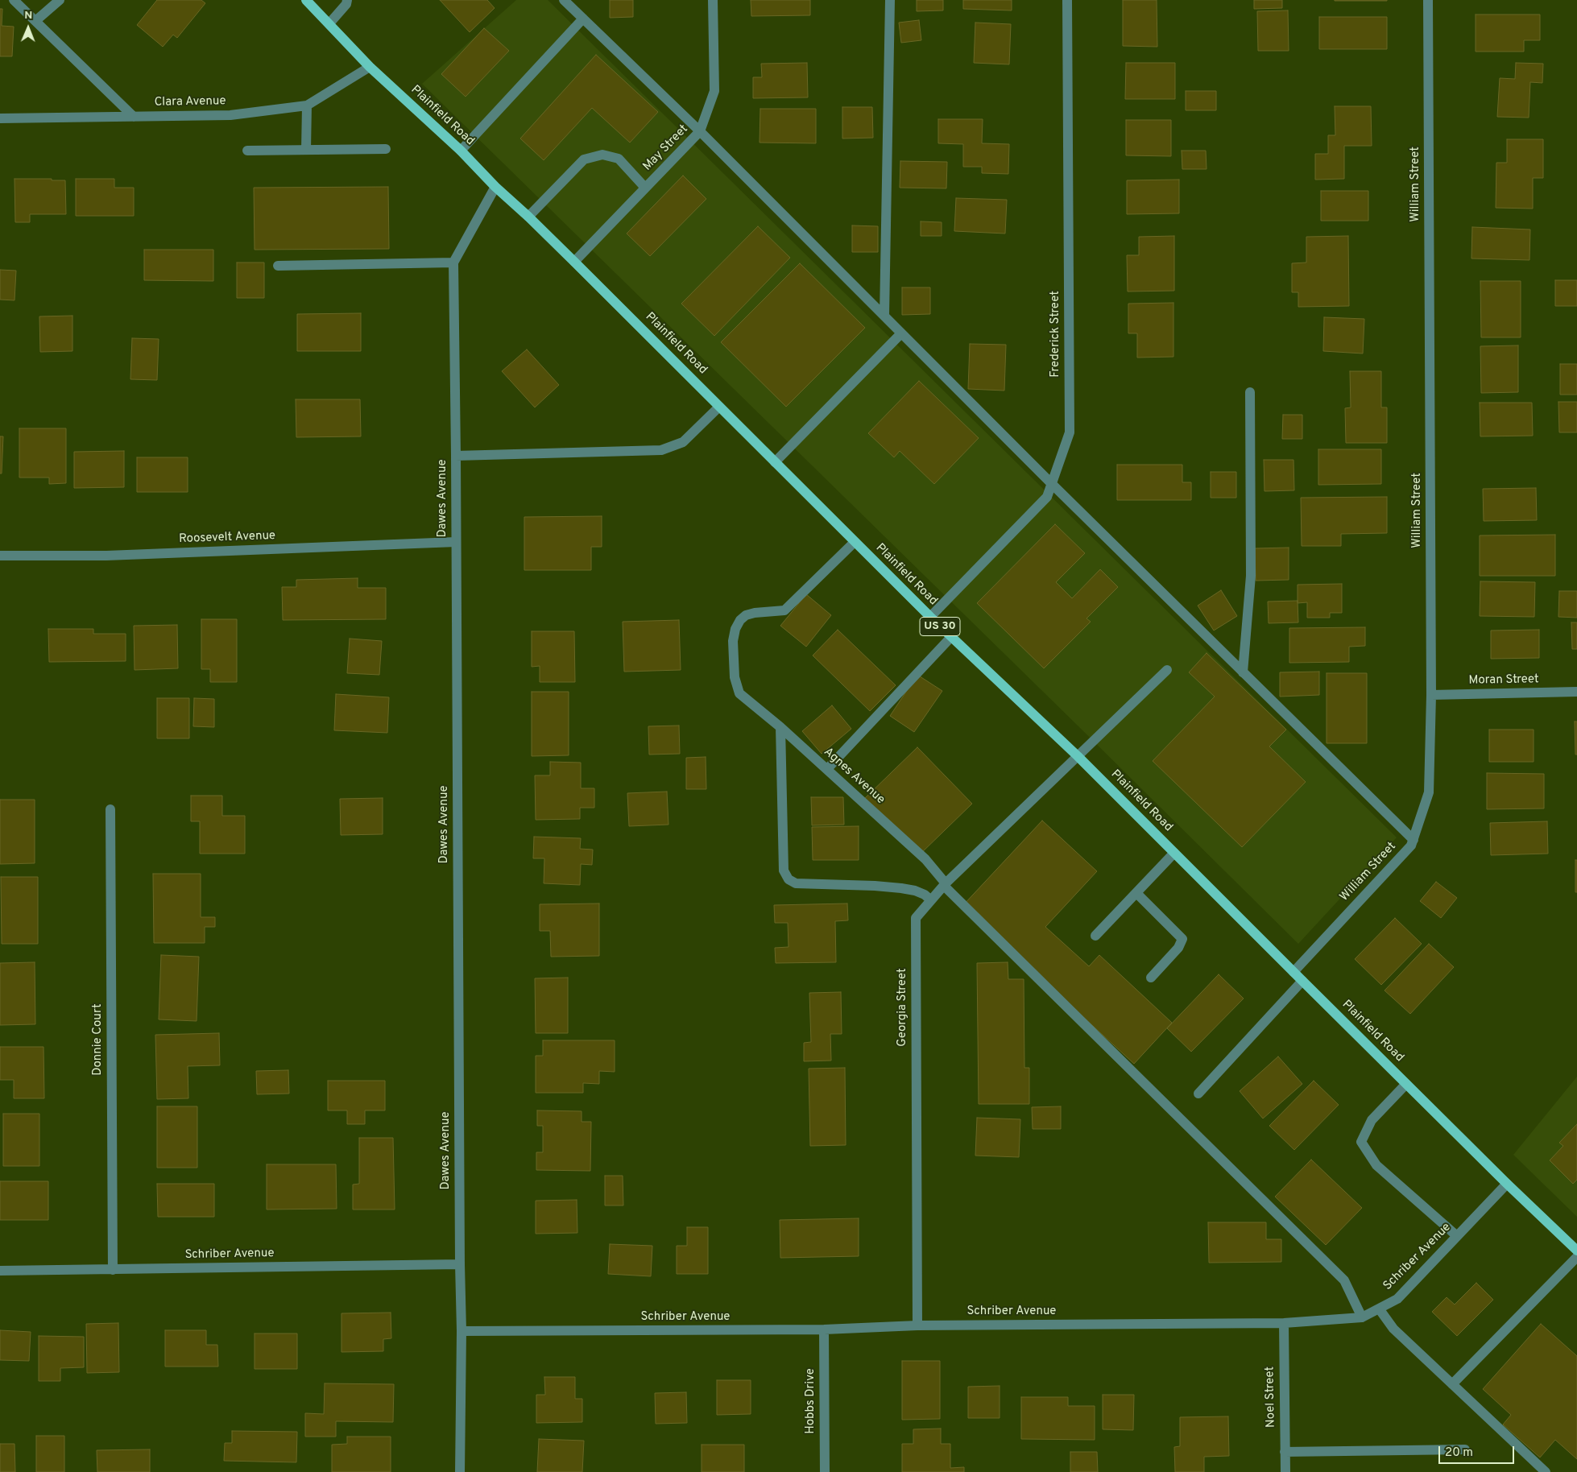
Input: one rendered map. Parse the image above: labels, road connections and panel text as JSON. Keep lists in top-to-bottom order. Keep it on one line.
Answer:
{"streets":{"main road":["Plainfield Road","US 30"],"street":["Clara Avenue","May Street","William Street","Frederick Street","Dawes Avenue","Roosevelt Avenue","Moran Street","Agnes Avenue","Georgia Street","Donnie Court","Schriber Avenue","Noel Street","Hobbs Drive"]},"crossings":[["Clara Avenue","Plainfield Road"],["Plainfield Road","May Street"],["Plainfield Road","William Street"],["Plainfield Road","Frederick Street"],["Plainfield Road","Dawes Avenue"],["Plainfield Road","Agnes Avenue"],["Plainfield Road","Georgia Street"],["Plainfield Road","Schriber Avenue"],["William Street","Moran Street"],["Dawes Avenue","Roosevelt Avenue"],["Dawes Avenue","Schriber Avenue"],["Agnes Avenue","Georgia Street"],["Agnes Avenue","Schriber Avenue"],["Georgia Street","Schriber Avenue"],["Donnie Court","Schriber Avenue"],["Schriber Avenue","Noel Street"],["Schriber Avenue","Hobbs Drive"]],"scale_bar":"20 m","north":"top"}
